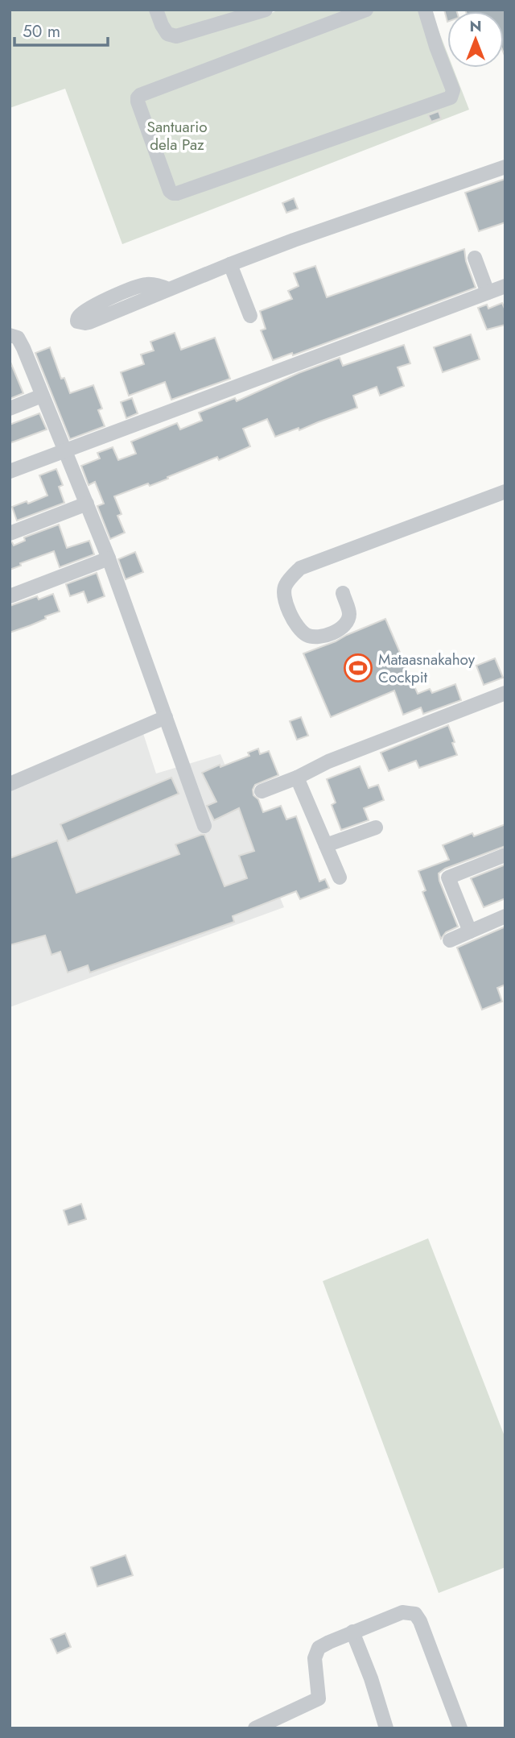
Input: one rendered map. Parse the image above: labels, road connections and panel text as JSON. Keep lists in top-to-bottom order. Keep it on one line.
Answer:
{"parks":["Santuario dela Paz"],"places":{"sports":["Mataasnakahoy Cockpit"]},"scale_bar":"50 m","north":"top"}
